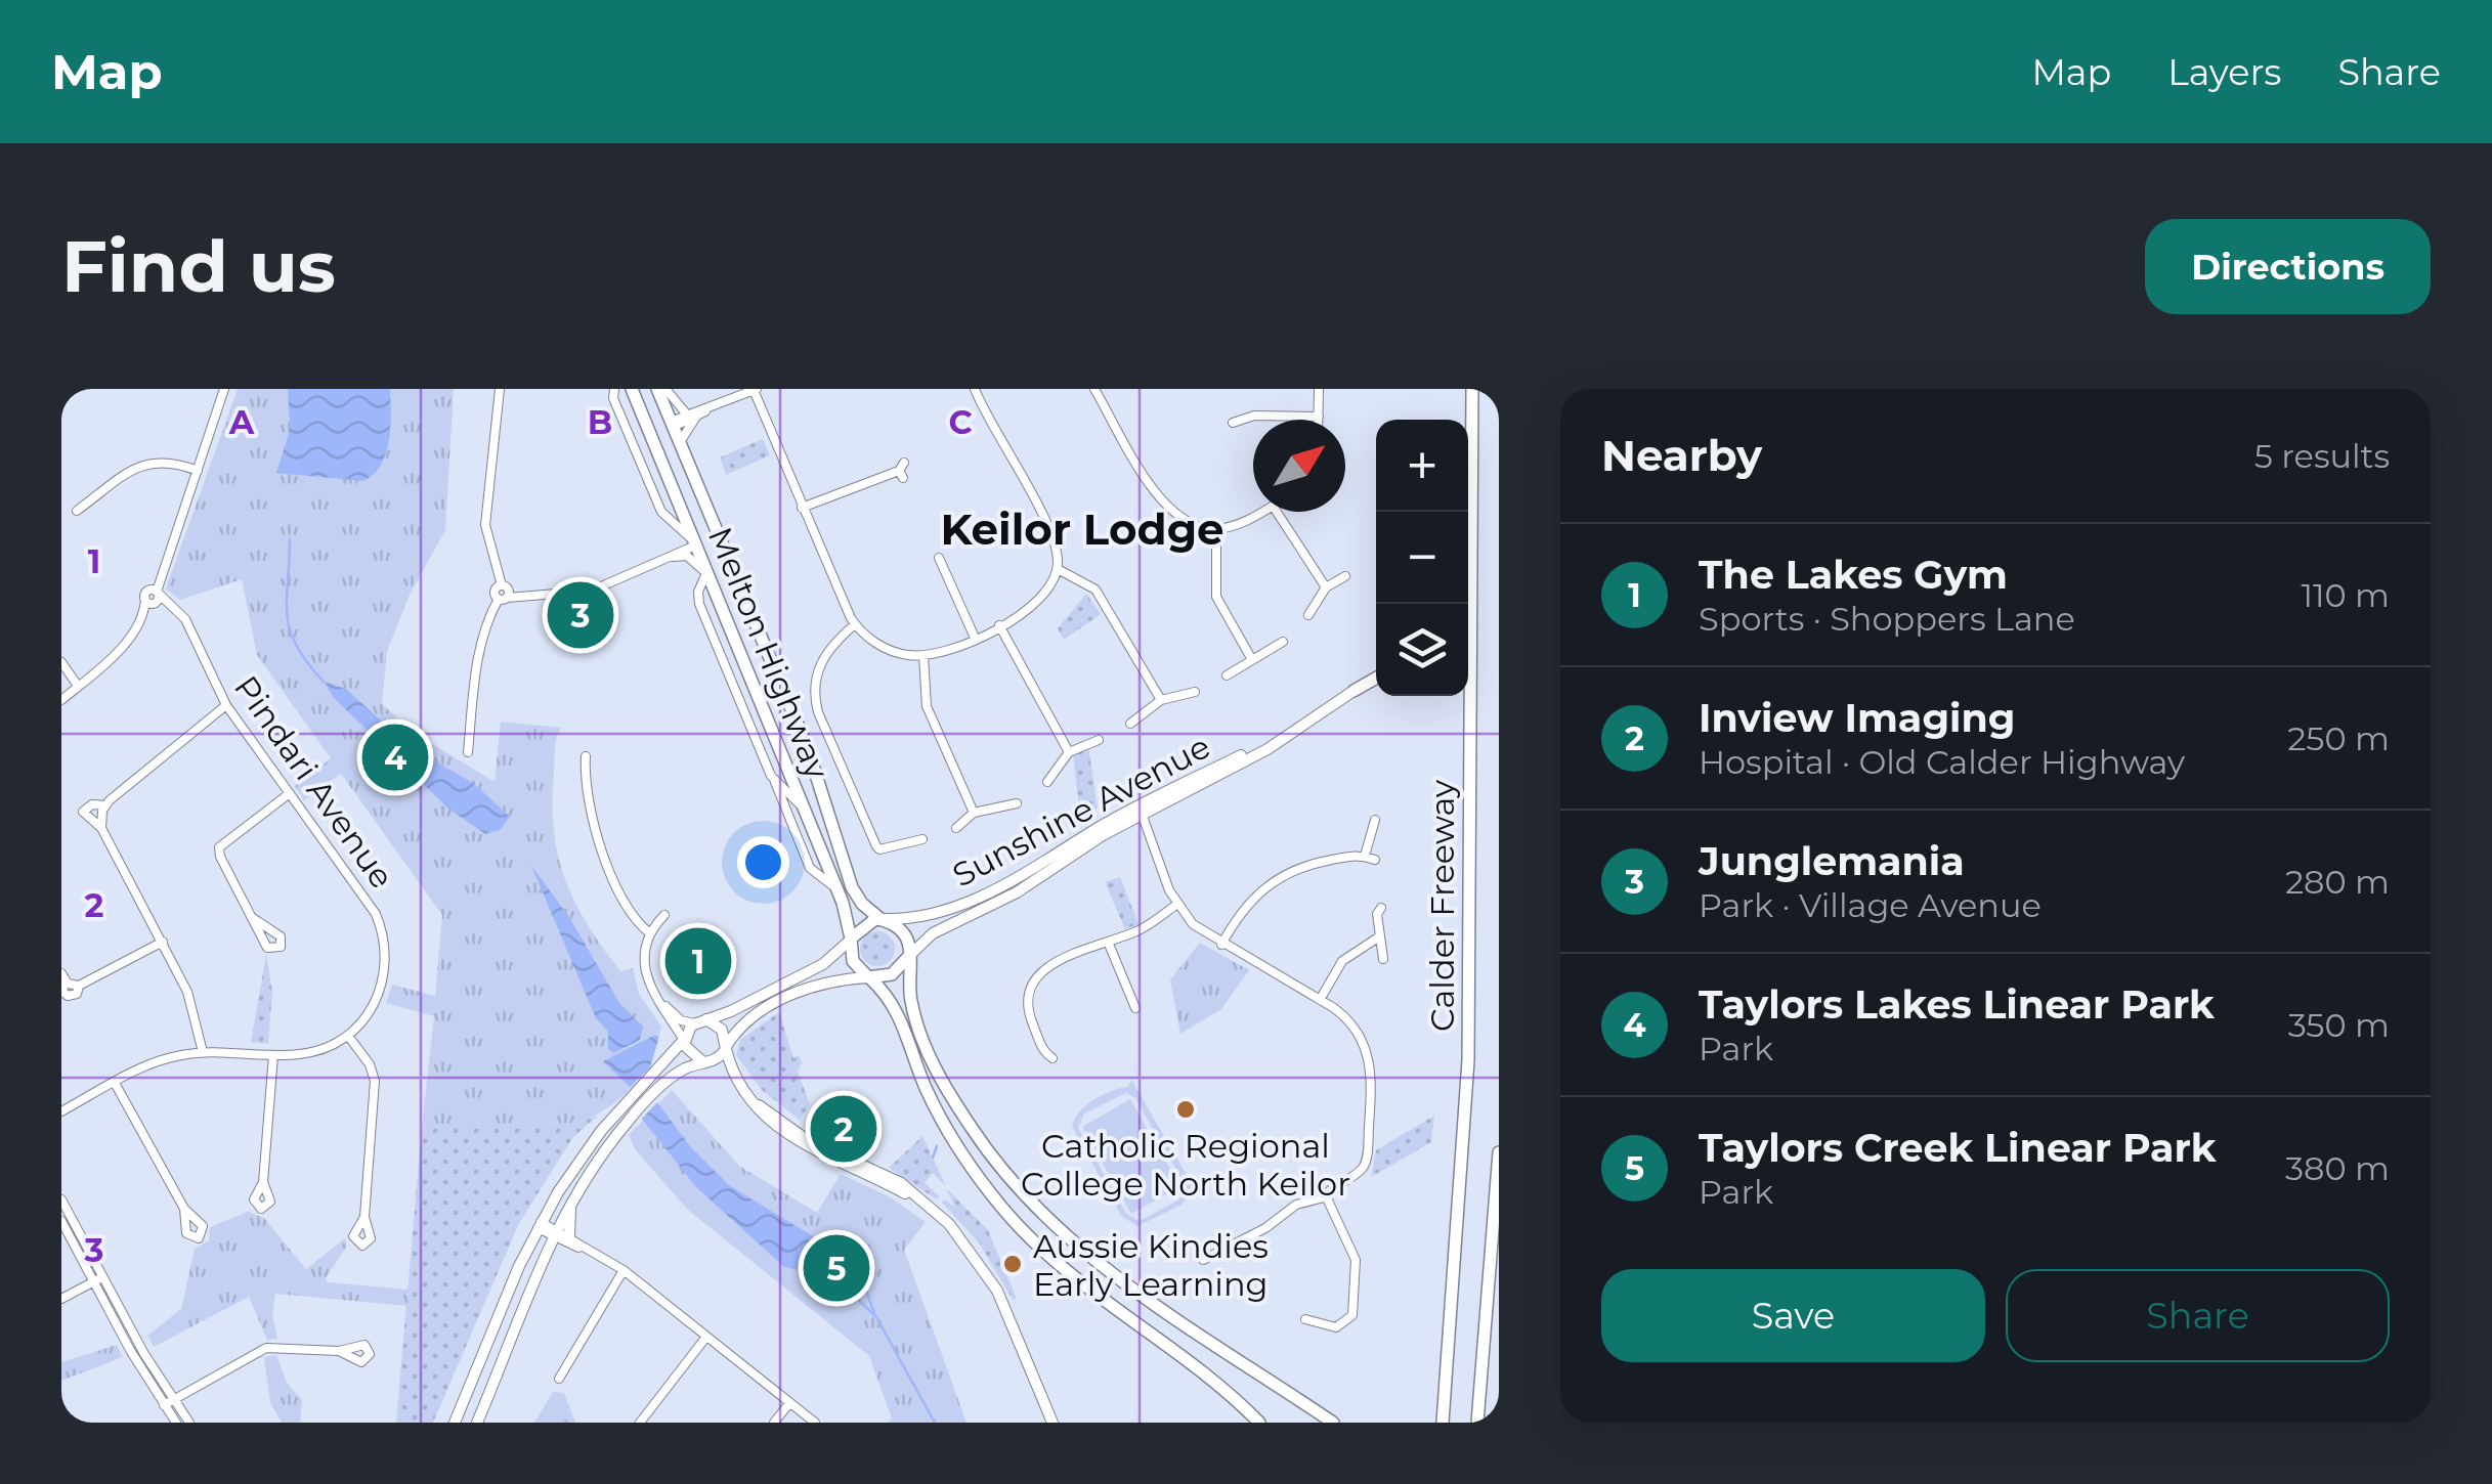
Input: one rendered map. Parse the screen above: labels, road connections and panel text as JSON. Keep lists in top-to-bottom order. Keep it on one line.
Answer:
{"streets":{"highway":["Melton Highway","Calder Freeway"],"main road":["Sunshine Avenue"],"street":["Pindari Avenue"]},"crossings":[["Melton Highway","Sunshine Avenue"]],"districts":["Keilor Lodge"],"places":["Catholic Regional College North Keilor","Aussie Kindies Early Learning"],"north":"top right","page":{"header":"Map","nav":["Map","Layers","Share"],"buttons":["Directions",["Save","Share"]],"title":"Find us","heading":["Nearby","5 results"],"map_buttons":["+","−"],"list":[{"mark":"1","name":"The Lakes Gym","note":"Sports · Shoppers Lane","value":"110 m"},{"mark":"2","name":"Inview Imaging","note":"Hospital · Old Calder Highway","value":"250 m"},{"mark":"3","name":"Junglemania","note":"Park · Village Avenue","value":"280 m"},{"mark":"4","name":"Taylors Lakes Linear Park","note":"Park","value":"350 m"},{"mark":"5","name":"Taylors Creek Linear Park","note":"Park","value":"380 m"}],"pins":["3","4","1","2","5"]},"grid":{"columns":["A","B","C"],"rows":["1","2","3"]}}
